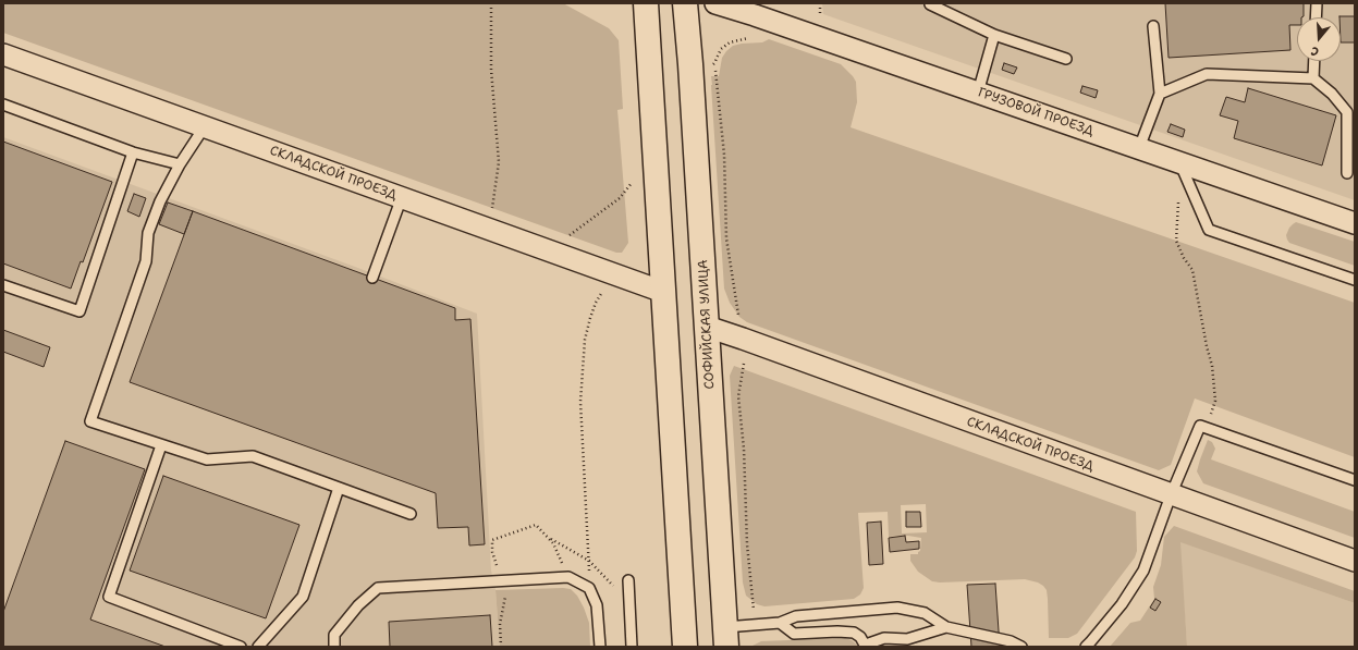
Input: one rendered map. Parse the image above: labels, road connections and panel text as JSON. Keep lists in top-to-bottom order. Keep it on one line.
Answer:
{"streets":{"main road":["СОФИЙСКАЯ УЛИЦА"],"street":["ГРУЗОВОЙ ПРОЕЗД","СКЛАДСКОЙ ПРОЕЗД"]},"crossings":[["СКЛАДСКОЙ ПРОЕЗД","СОФИЙСКАЯ УЛИЦА"]],"north":"bottom"}
